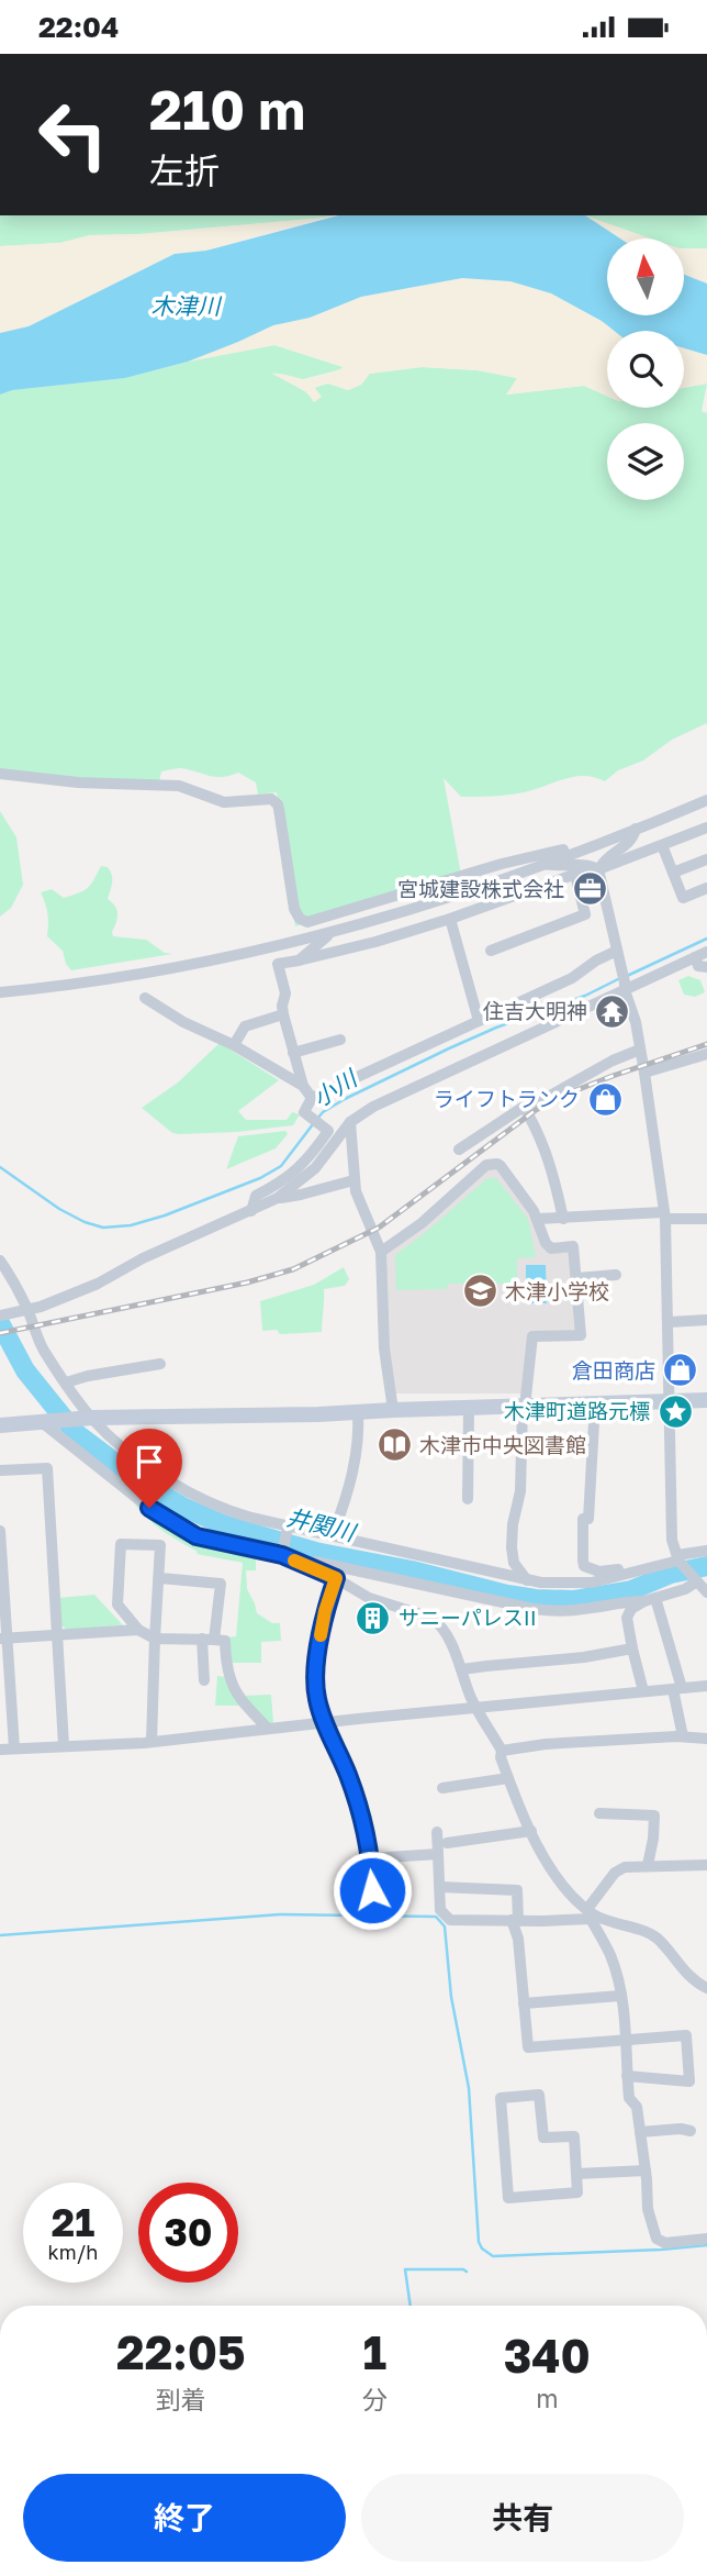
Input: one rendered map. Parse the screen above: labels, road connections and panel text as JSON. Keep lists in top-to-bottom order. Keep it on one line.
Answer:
{"water":["木津川","小川","井関川"],"places":{"office":["宮城建設株式会社"],"temple":["住吉大明神"],"shop":["ライフトランク","倉田商店"],"school or university":["木津小学校"],"place":["木津町道路元標"],"library":["木津市中央図書館"],"building":["サニーパレスII"]},"north":"top","page":{"status":"22:04","turn":["210 m","左折"],"speed":"21 km/h","limit":"30","eta":["22:05","到着","1","分","340","m"],"buttons":["終了","共有"]}}
